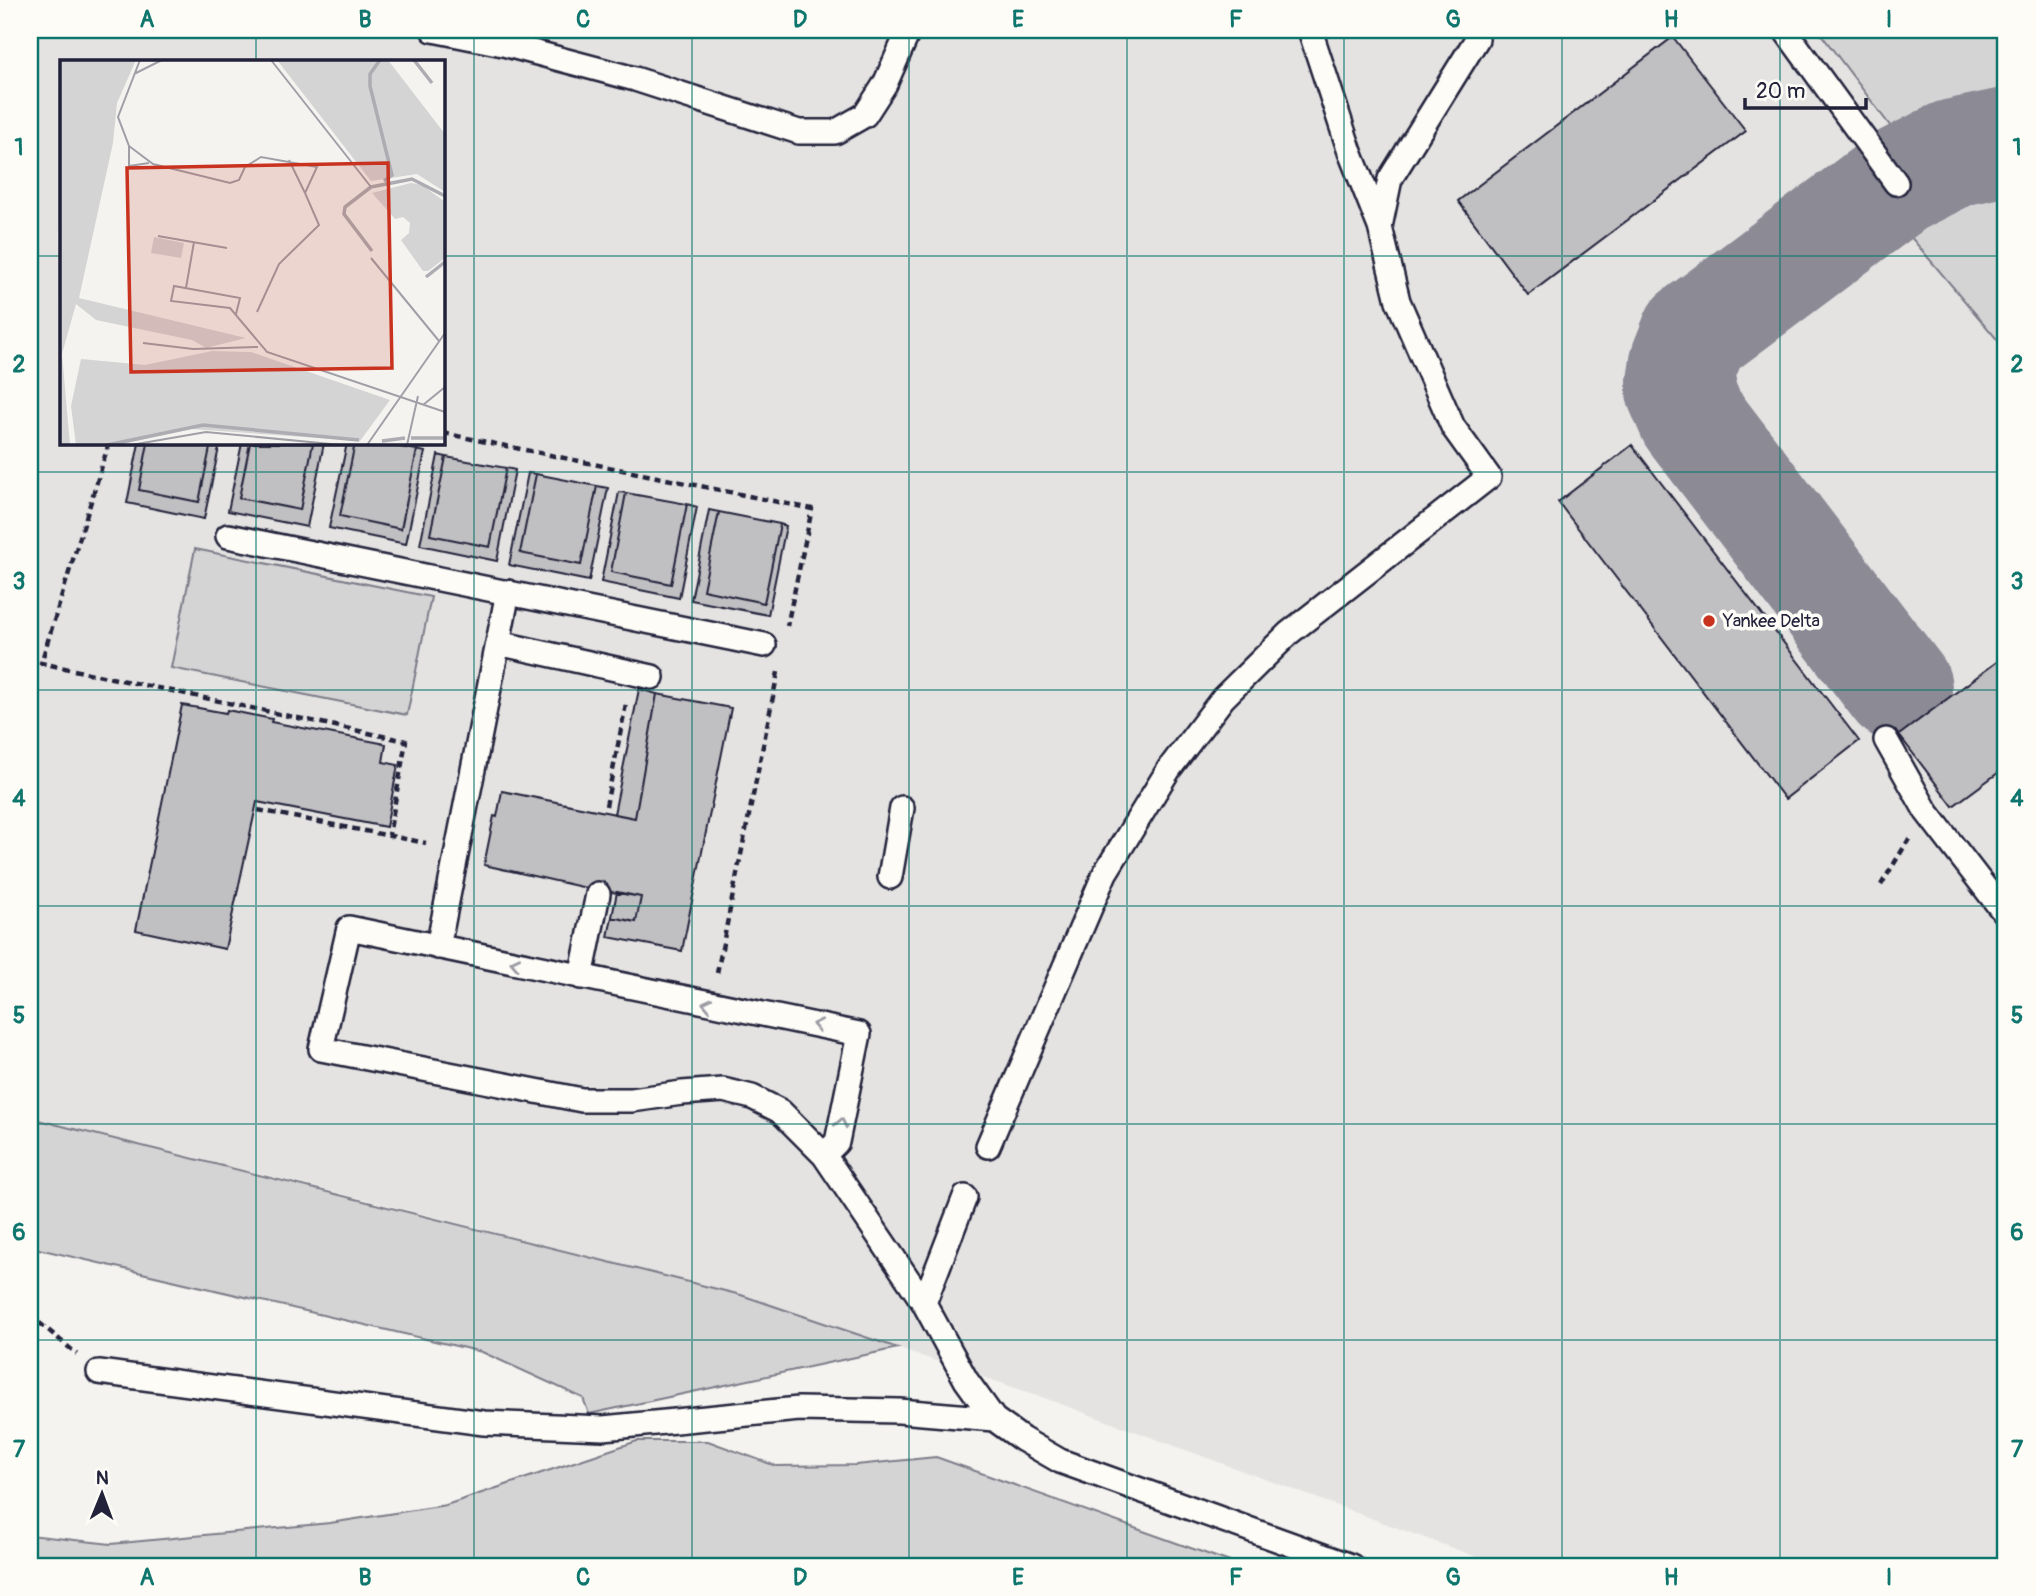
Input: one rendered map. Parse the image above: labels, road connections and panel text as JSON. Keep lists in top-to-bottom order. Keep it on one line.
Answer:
{"places":["Yankee Delta"],"scale_bar":"20 m","north":"top","grid":{"columns":["A","B","C","D","E","F","G","H","I"],"rows":["1","2","3","4","5","6","7"]}}
